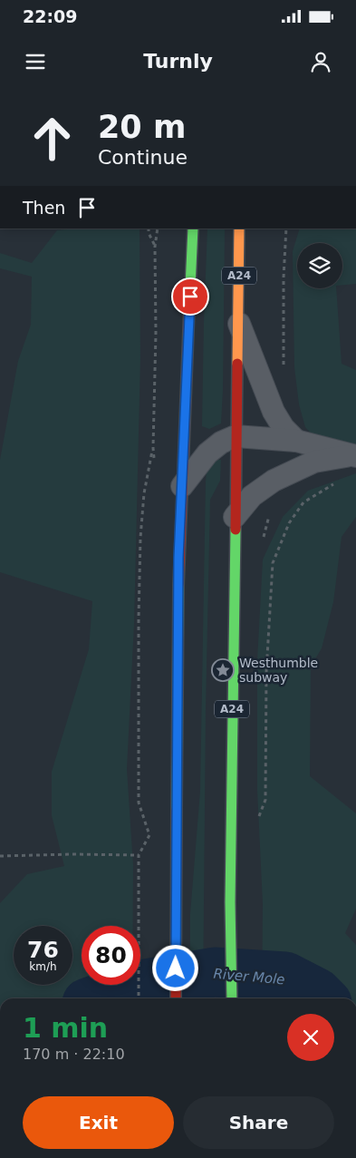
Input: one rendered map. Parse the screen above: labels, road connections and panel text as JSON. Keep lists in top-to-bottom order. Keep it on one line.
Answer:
{"streets":{"highway":["A24"]},"water":["River Mole"],"places":{"place":["Westhumble subway"]},"page":{"status":"22:09","header":"Turnly","turn":["20 m","Continue"],"then":"Then","speed":"76 km/h","limit":"80","heading":["1 min","170 m · 22:10"],"buttons":["Exit","Share"]}}
